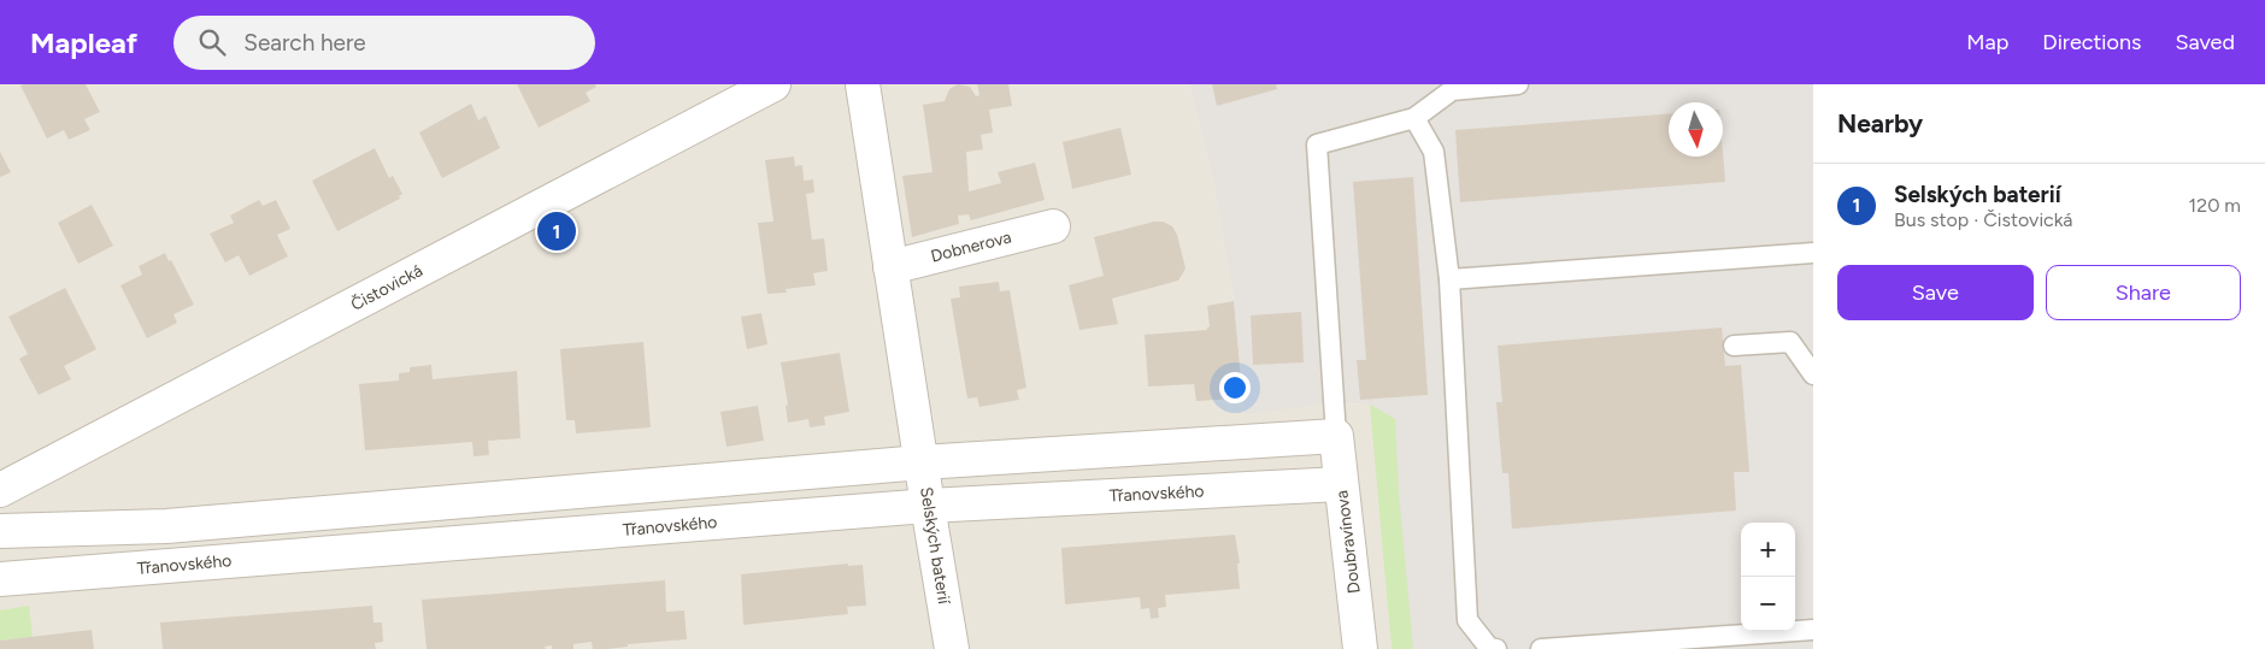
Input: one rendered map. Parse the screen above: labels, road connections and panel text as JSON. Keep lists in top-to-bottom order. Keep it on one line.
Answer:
{"streets":{"street":["Dobnerova","Čistovická","Třanovského","Doubravínova","Selských baterií"]},"crossings":[["Dobnerova","Selských baterií"],["Třanovského","Doubravínova"],["Třanovského","Selských baterií"]],"north":"bottom","page":{"header":"Mapleaf","search":"Search here","nav":["Map","Directions","Saved"],"heading":"Nearby","list":[{"mark":"1","name":"Selských baterií","note":"Bus stop · Čistovická","value":"120 m"}],"pins":"1","buttons":["Save","Share"],"map_buttons":["+","−"]}}
